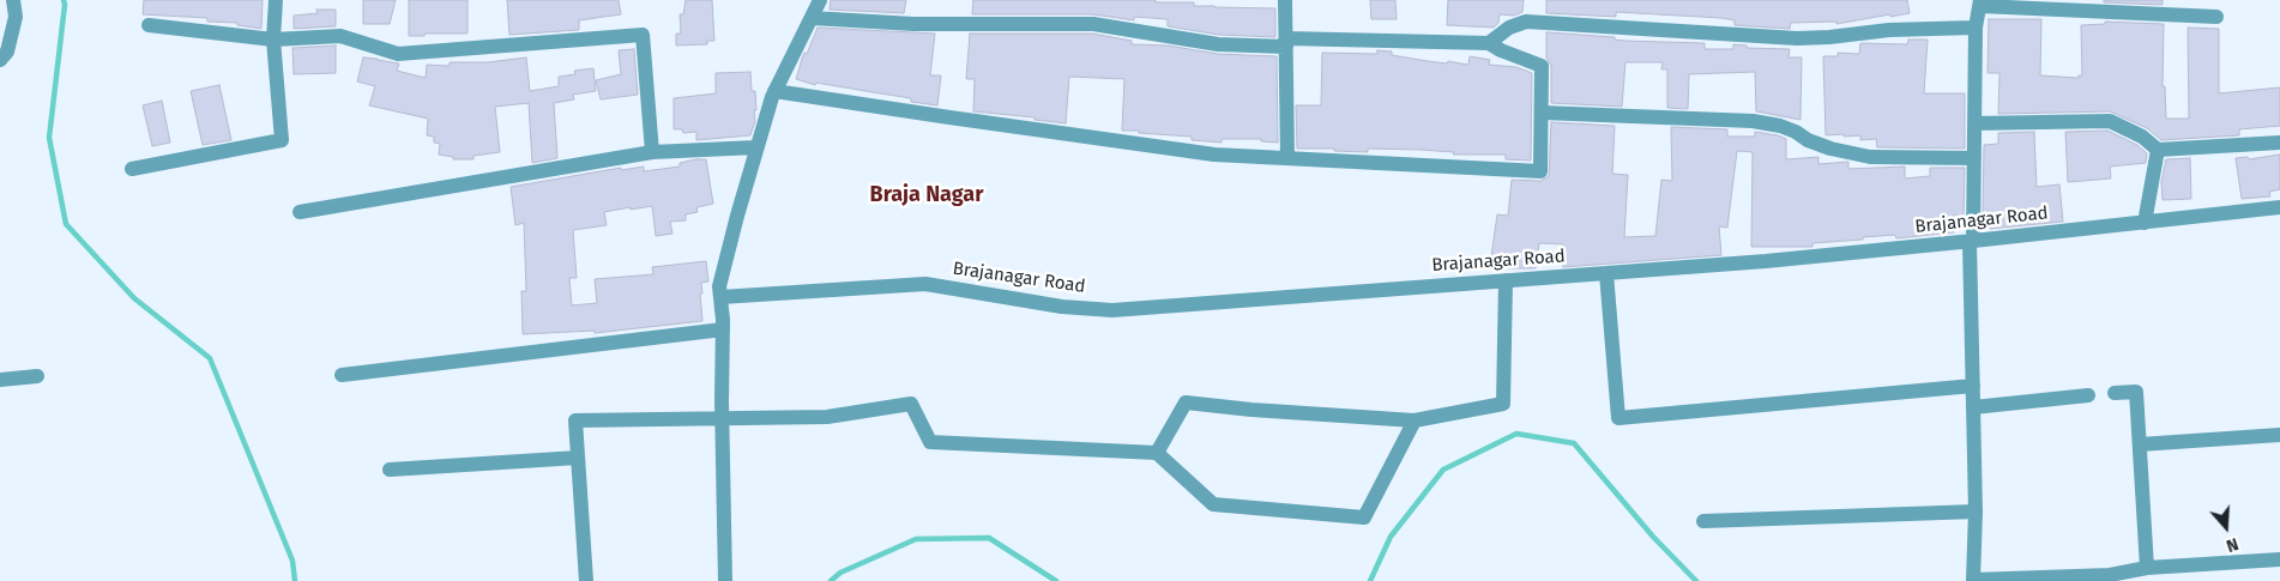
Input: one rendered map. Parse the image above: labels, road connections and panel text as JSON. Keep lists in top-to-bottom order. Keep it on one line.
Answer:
{"streets":{"street":["Brajanagar Road"]},"districts":["Braja Nagar"],"north":"bottom"}
